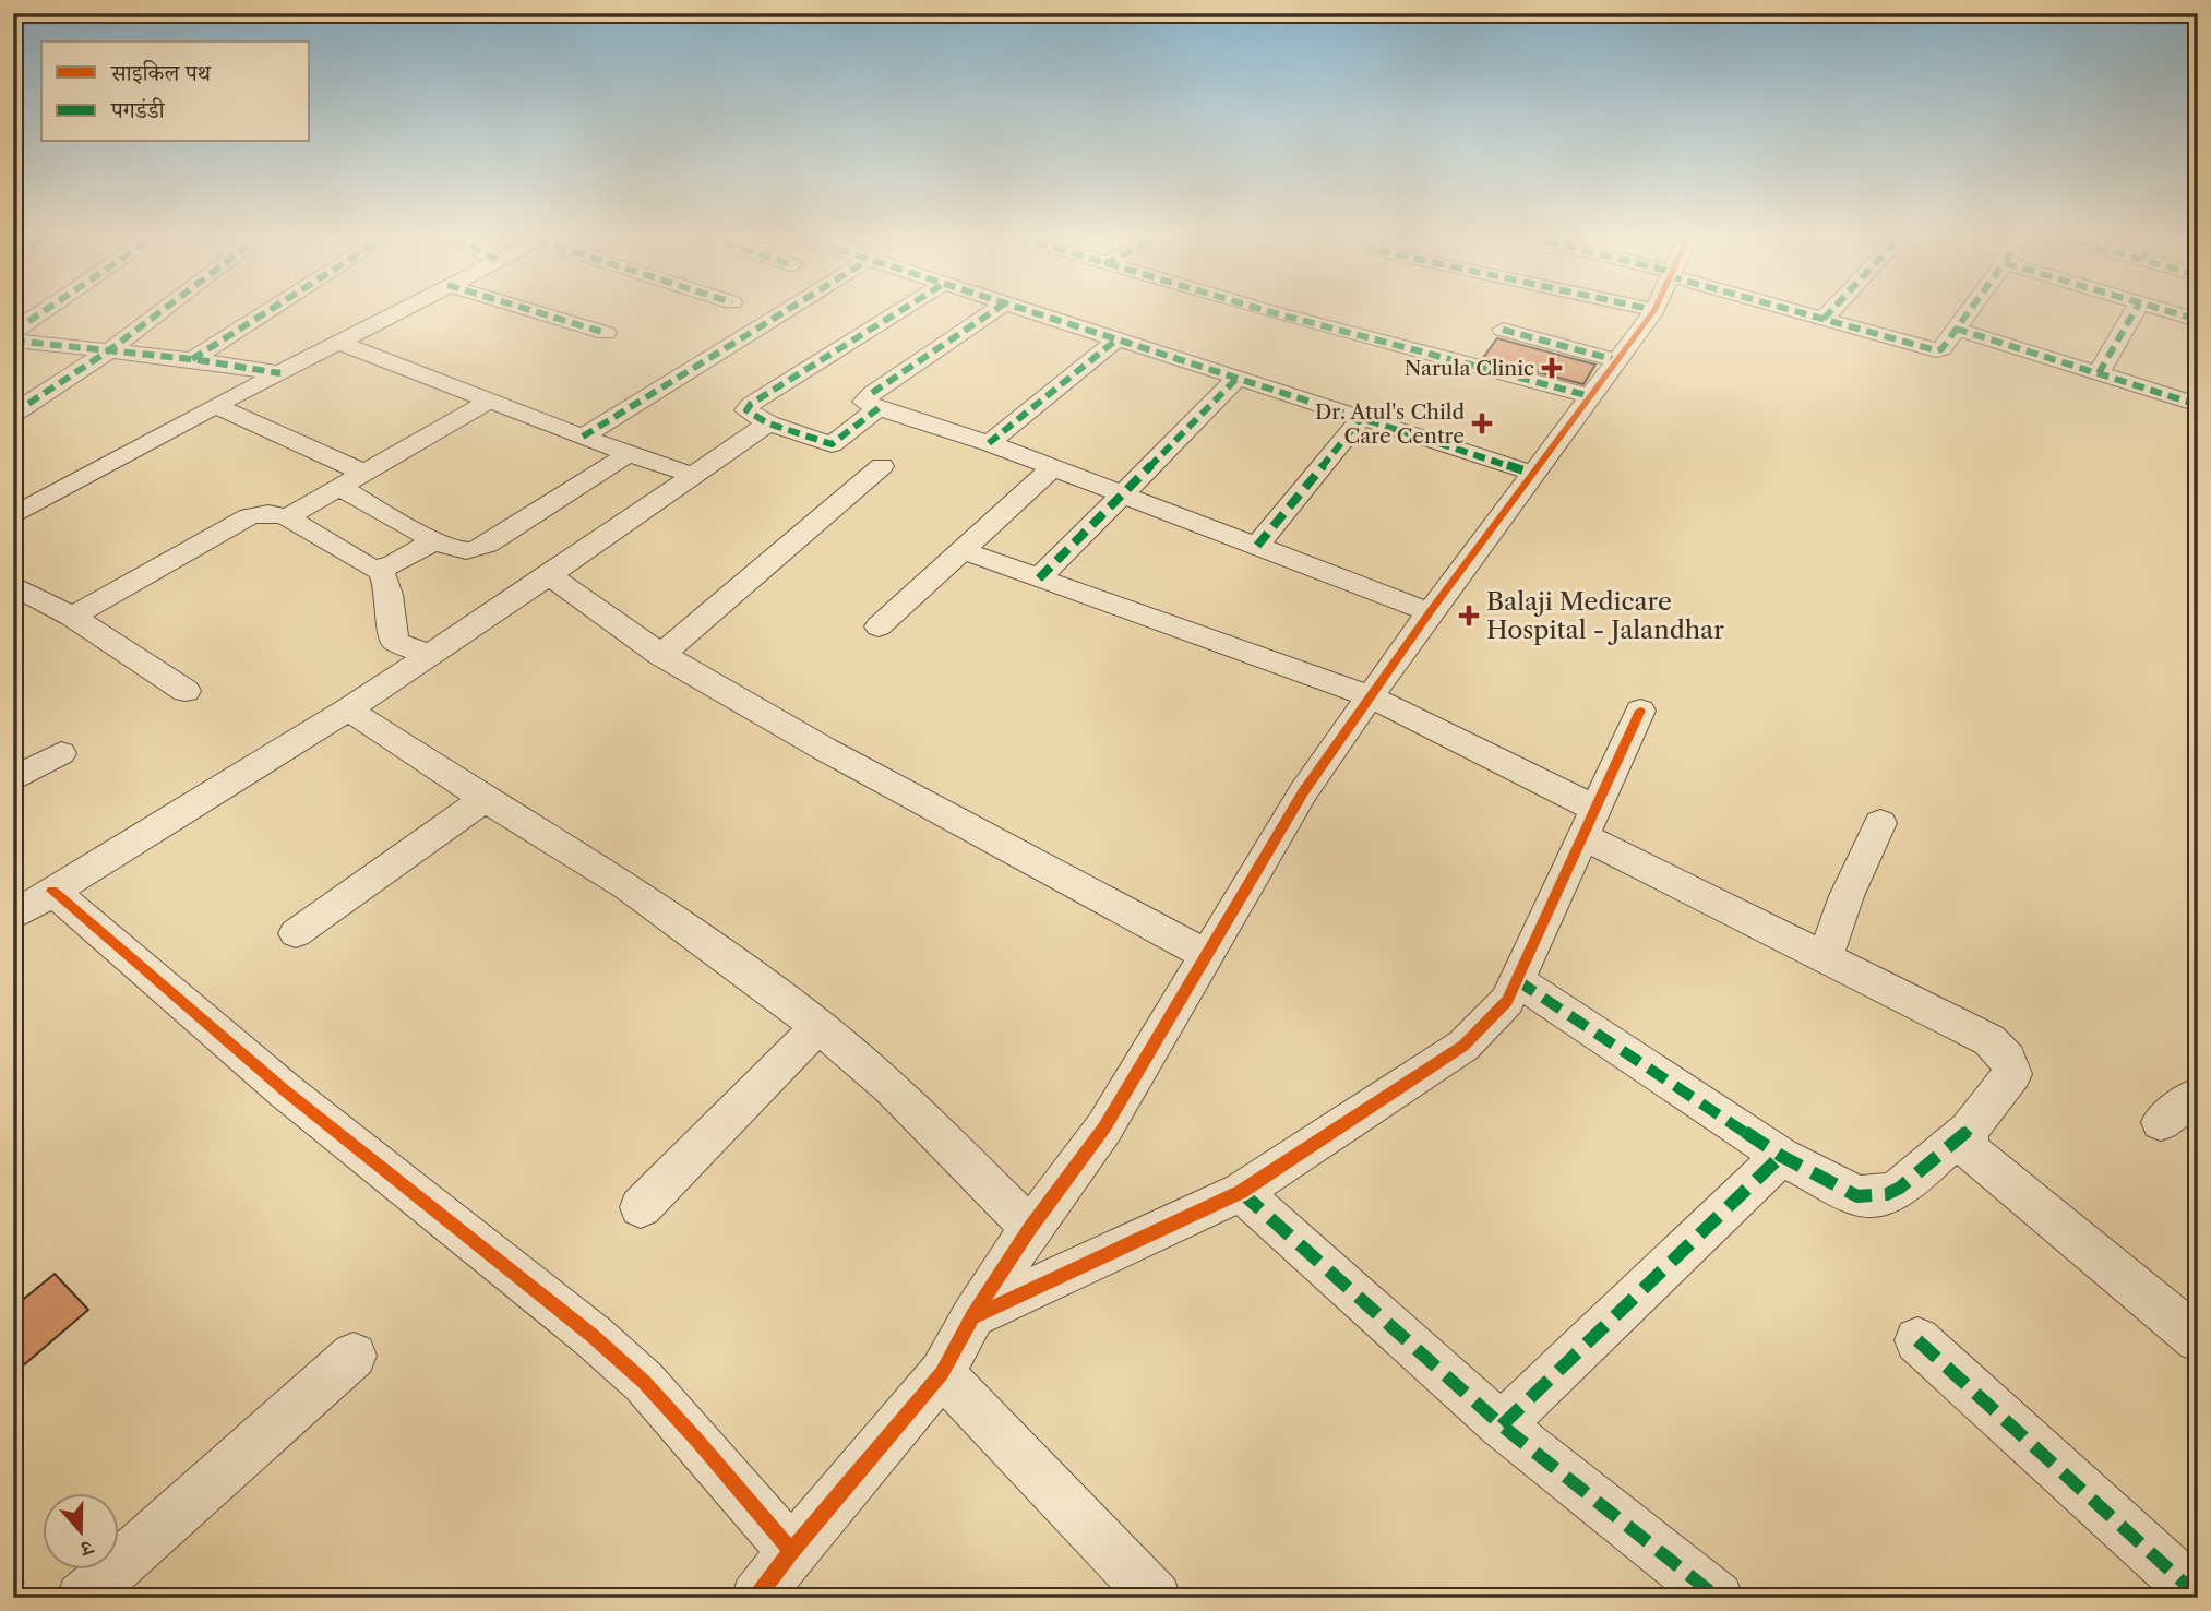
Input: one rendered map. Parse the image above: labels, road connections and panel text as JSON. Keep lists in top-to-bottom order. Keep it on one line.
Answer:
{"places":{"health":["Narula Clinic","Dr. Atul's Child Care Centre","Balaji Medicare Hospital - Jalandhar"]},"legend":["साइकिल पथ","पगडंडी"],"north":"bottom"}
